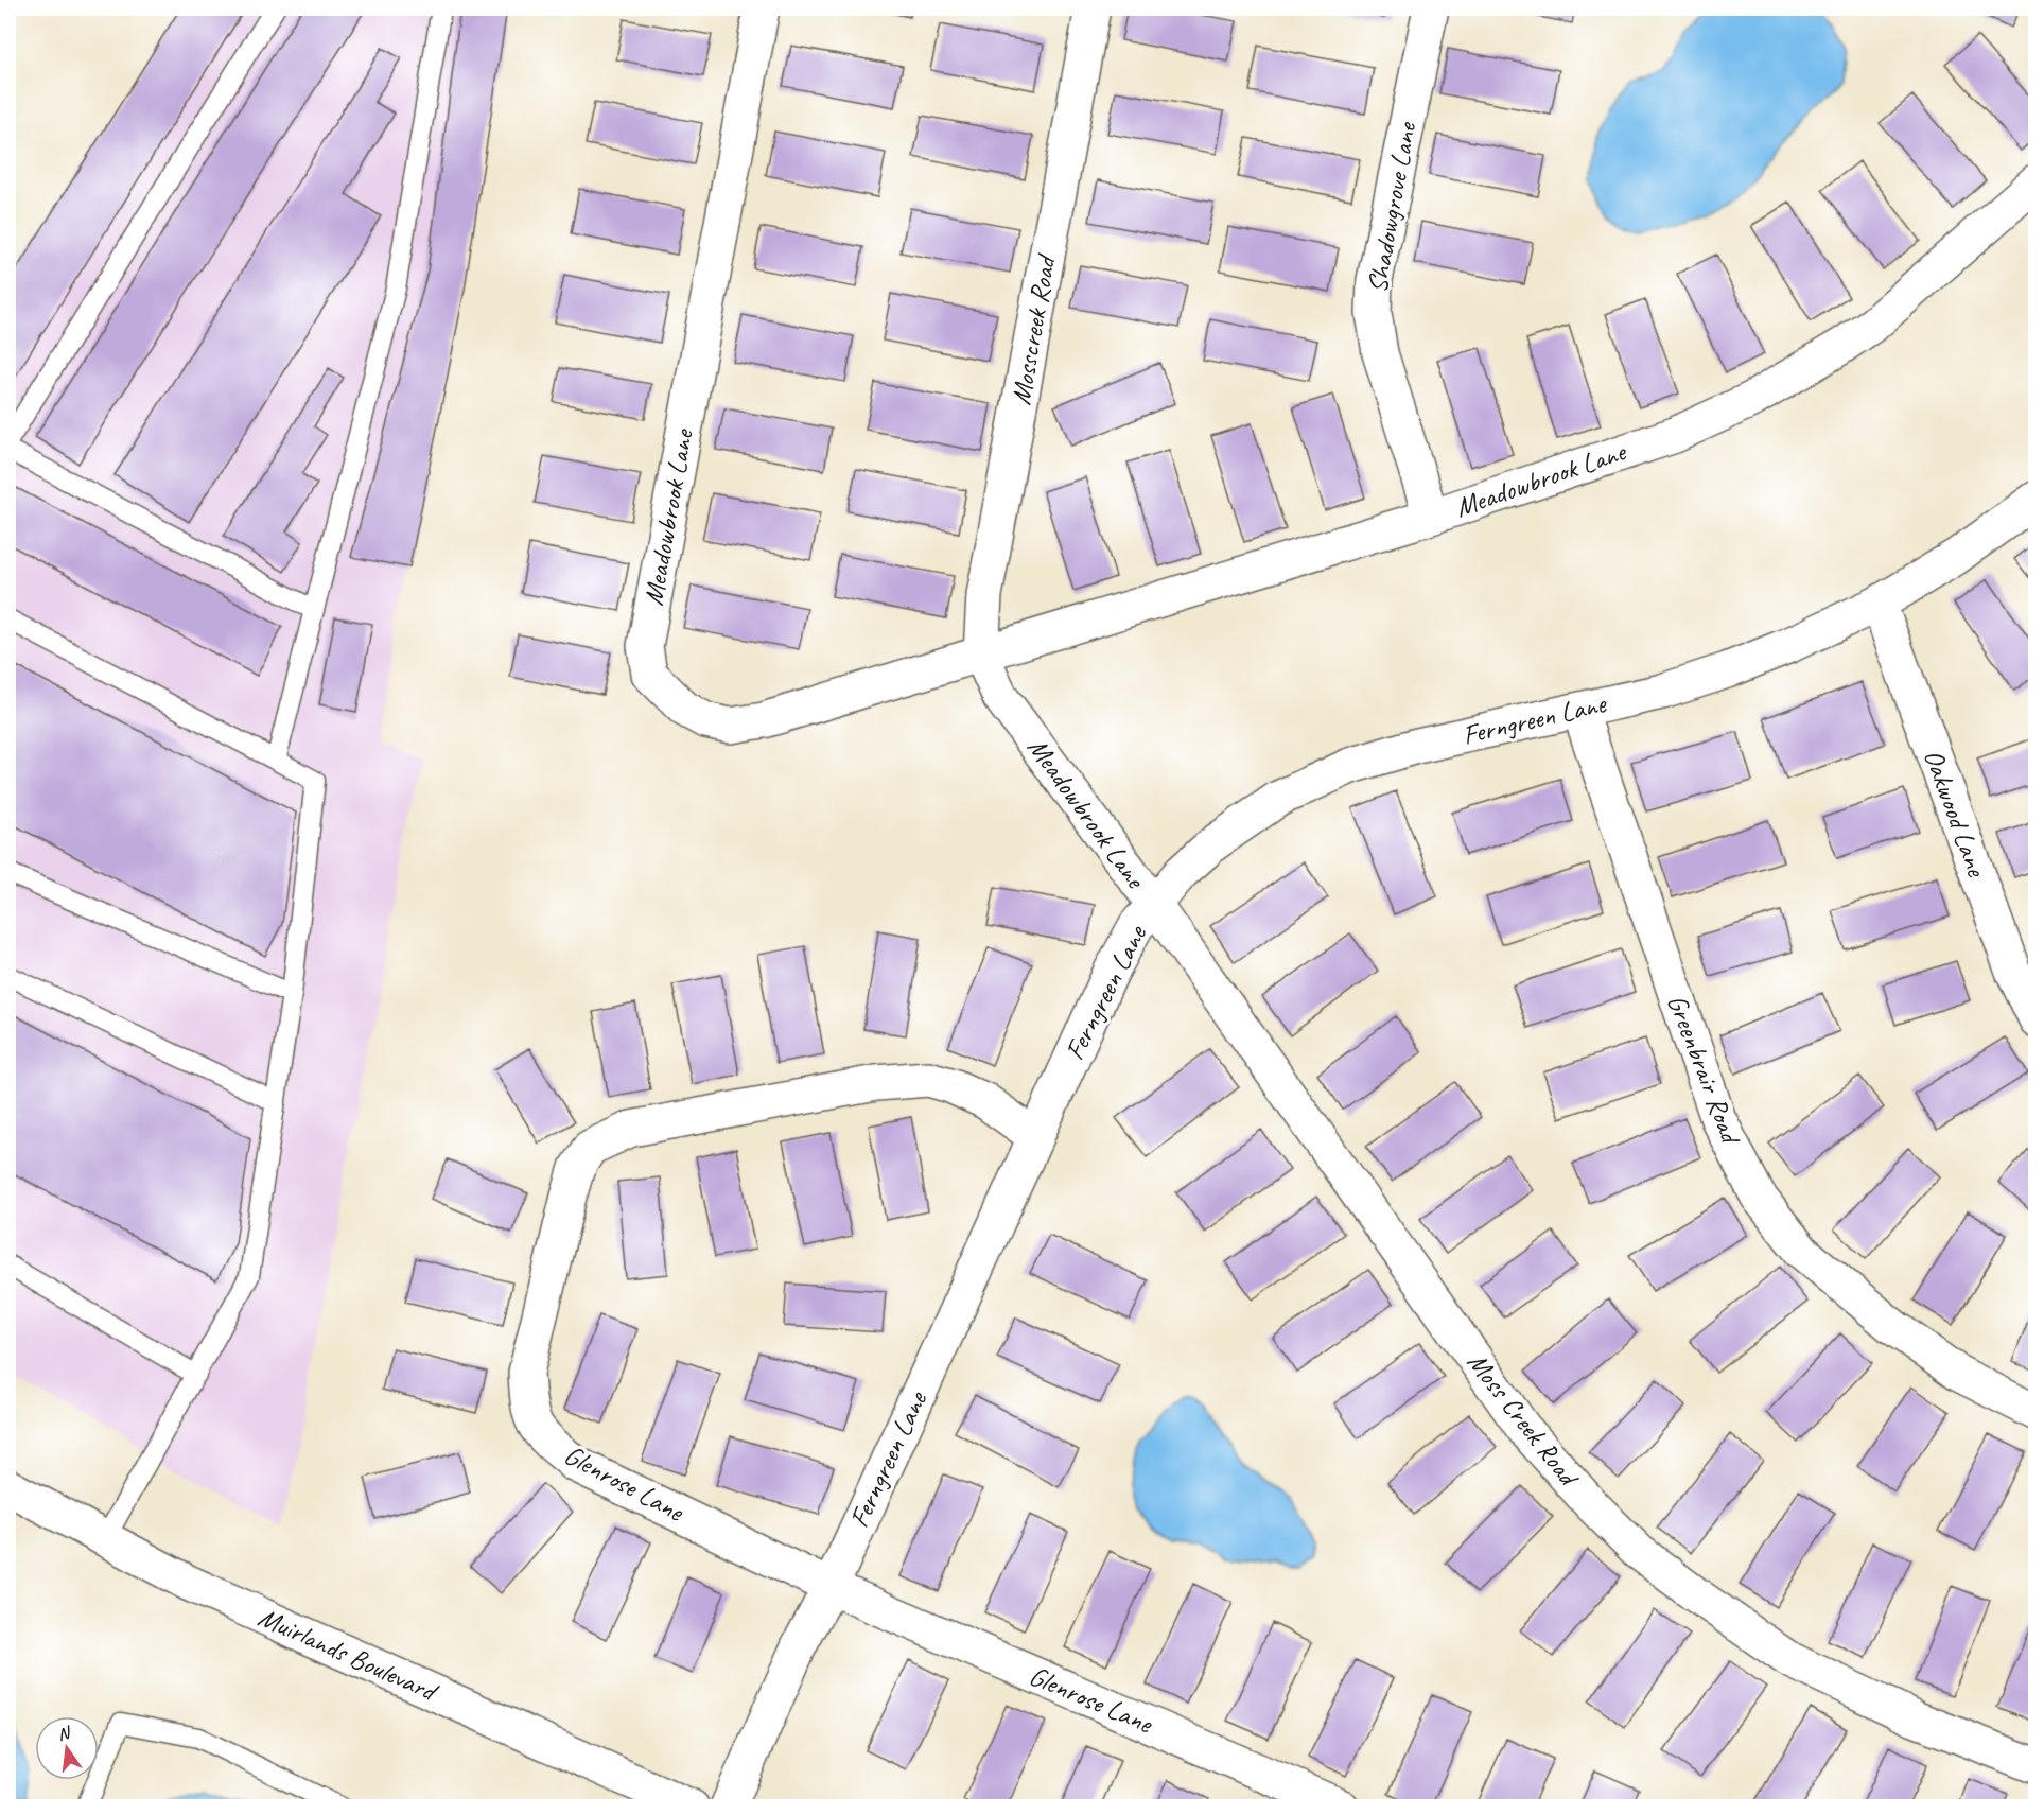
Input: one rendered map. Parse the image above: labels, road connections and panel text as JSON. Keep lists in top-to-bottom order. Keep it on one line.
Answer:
{"streets":{"street":["Shadowgrove Lane","Mosscreek Road","Meadowbrook Lane","Ferngreen Lane","Oakwood Lane","Greenbrair Road","Moss Creek Road","Glenrose Lane","Muirlands Boulevard"]},"crossings":[["Shadowgrove Lane","Meadowbrook Lane"],["Mosscreek Road","Meadowbrook Lane"],["Meadowbrook Lane","Ferngreen Lane"],["Meadowbrook Lane","Moss Creek Road"],["Ferngreen Lane","Oakwood Lane"],["Ferngreen Lane","Greenbrair Road"],["Ferngreen Lane","Moss Creek Road"],["Ferngreen Lane","Glenrose Lane"]],"north":"top"}
